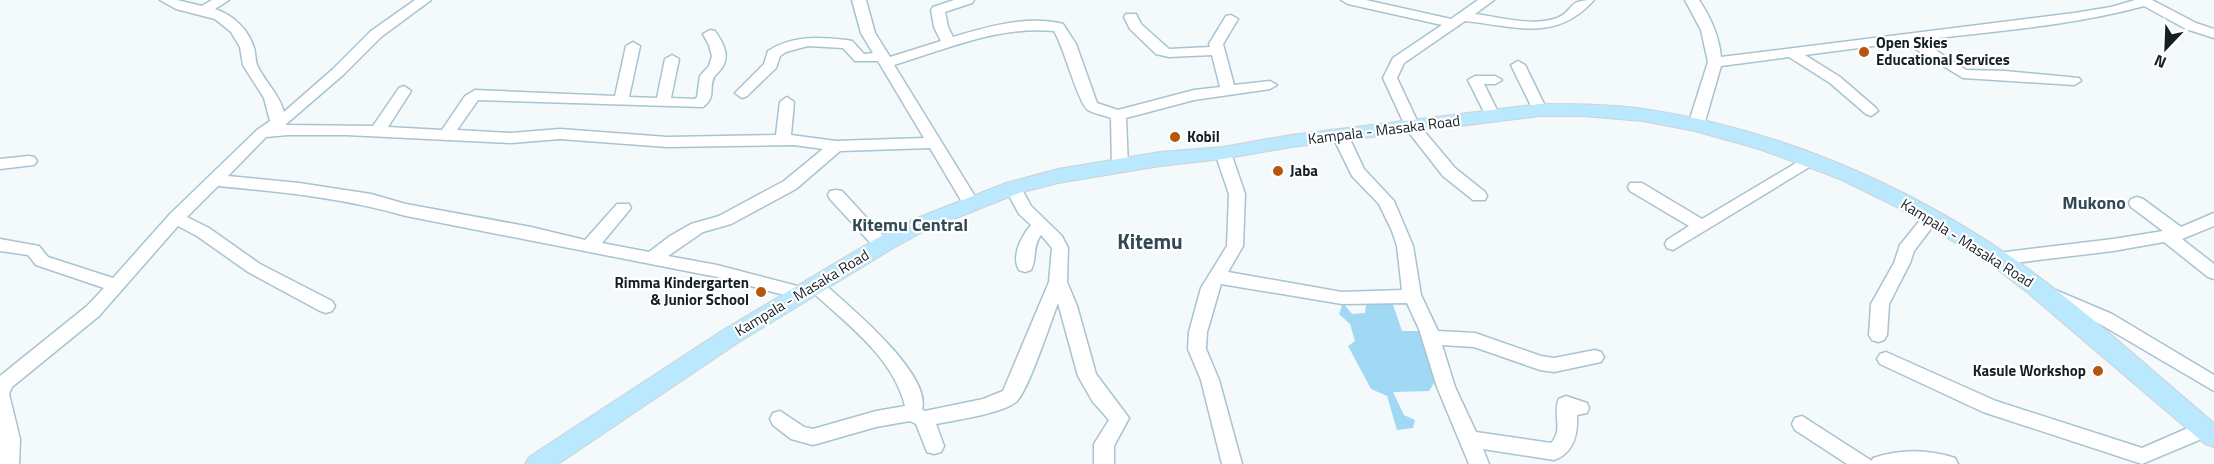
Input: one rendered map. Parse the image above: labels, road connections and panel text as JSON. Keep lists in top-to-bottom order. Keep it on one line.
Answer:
{"streets":{"main road":["Kampala - Masaka Road"]},"districts":["Mukono","Kitemu Central","Kitemu"],"places":["Open Skies Educational Services","Kobil","Jaba","Rimma Kindergarten & Junior School","Kasule Workshop"],"north":"bottom left"}
